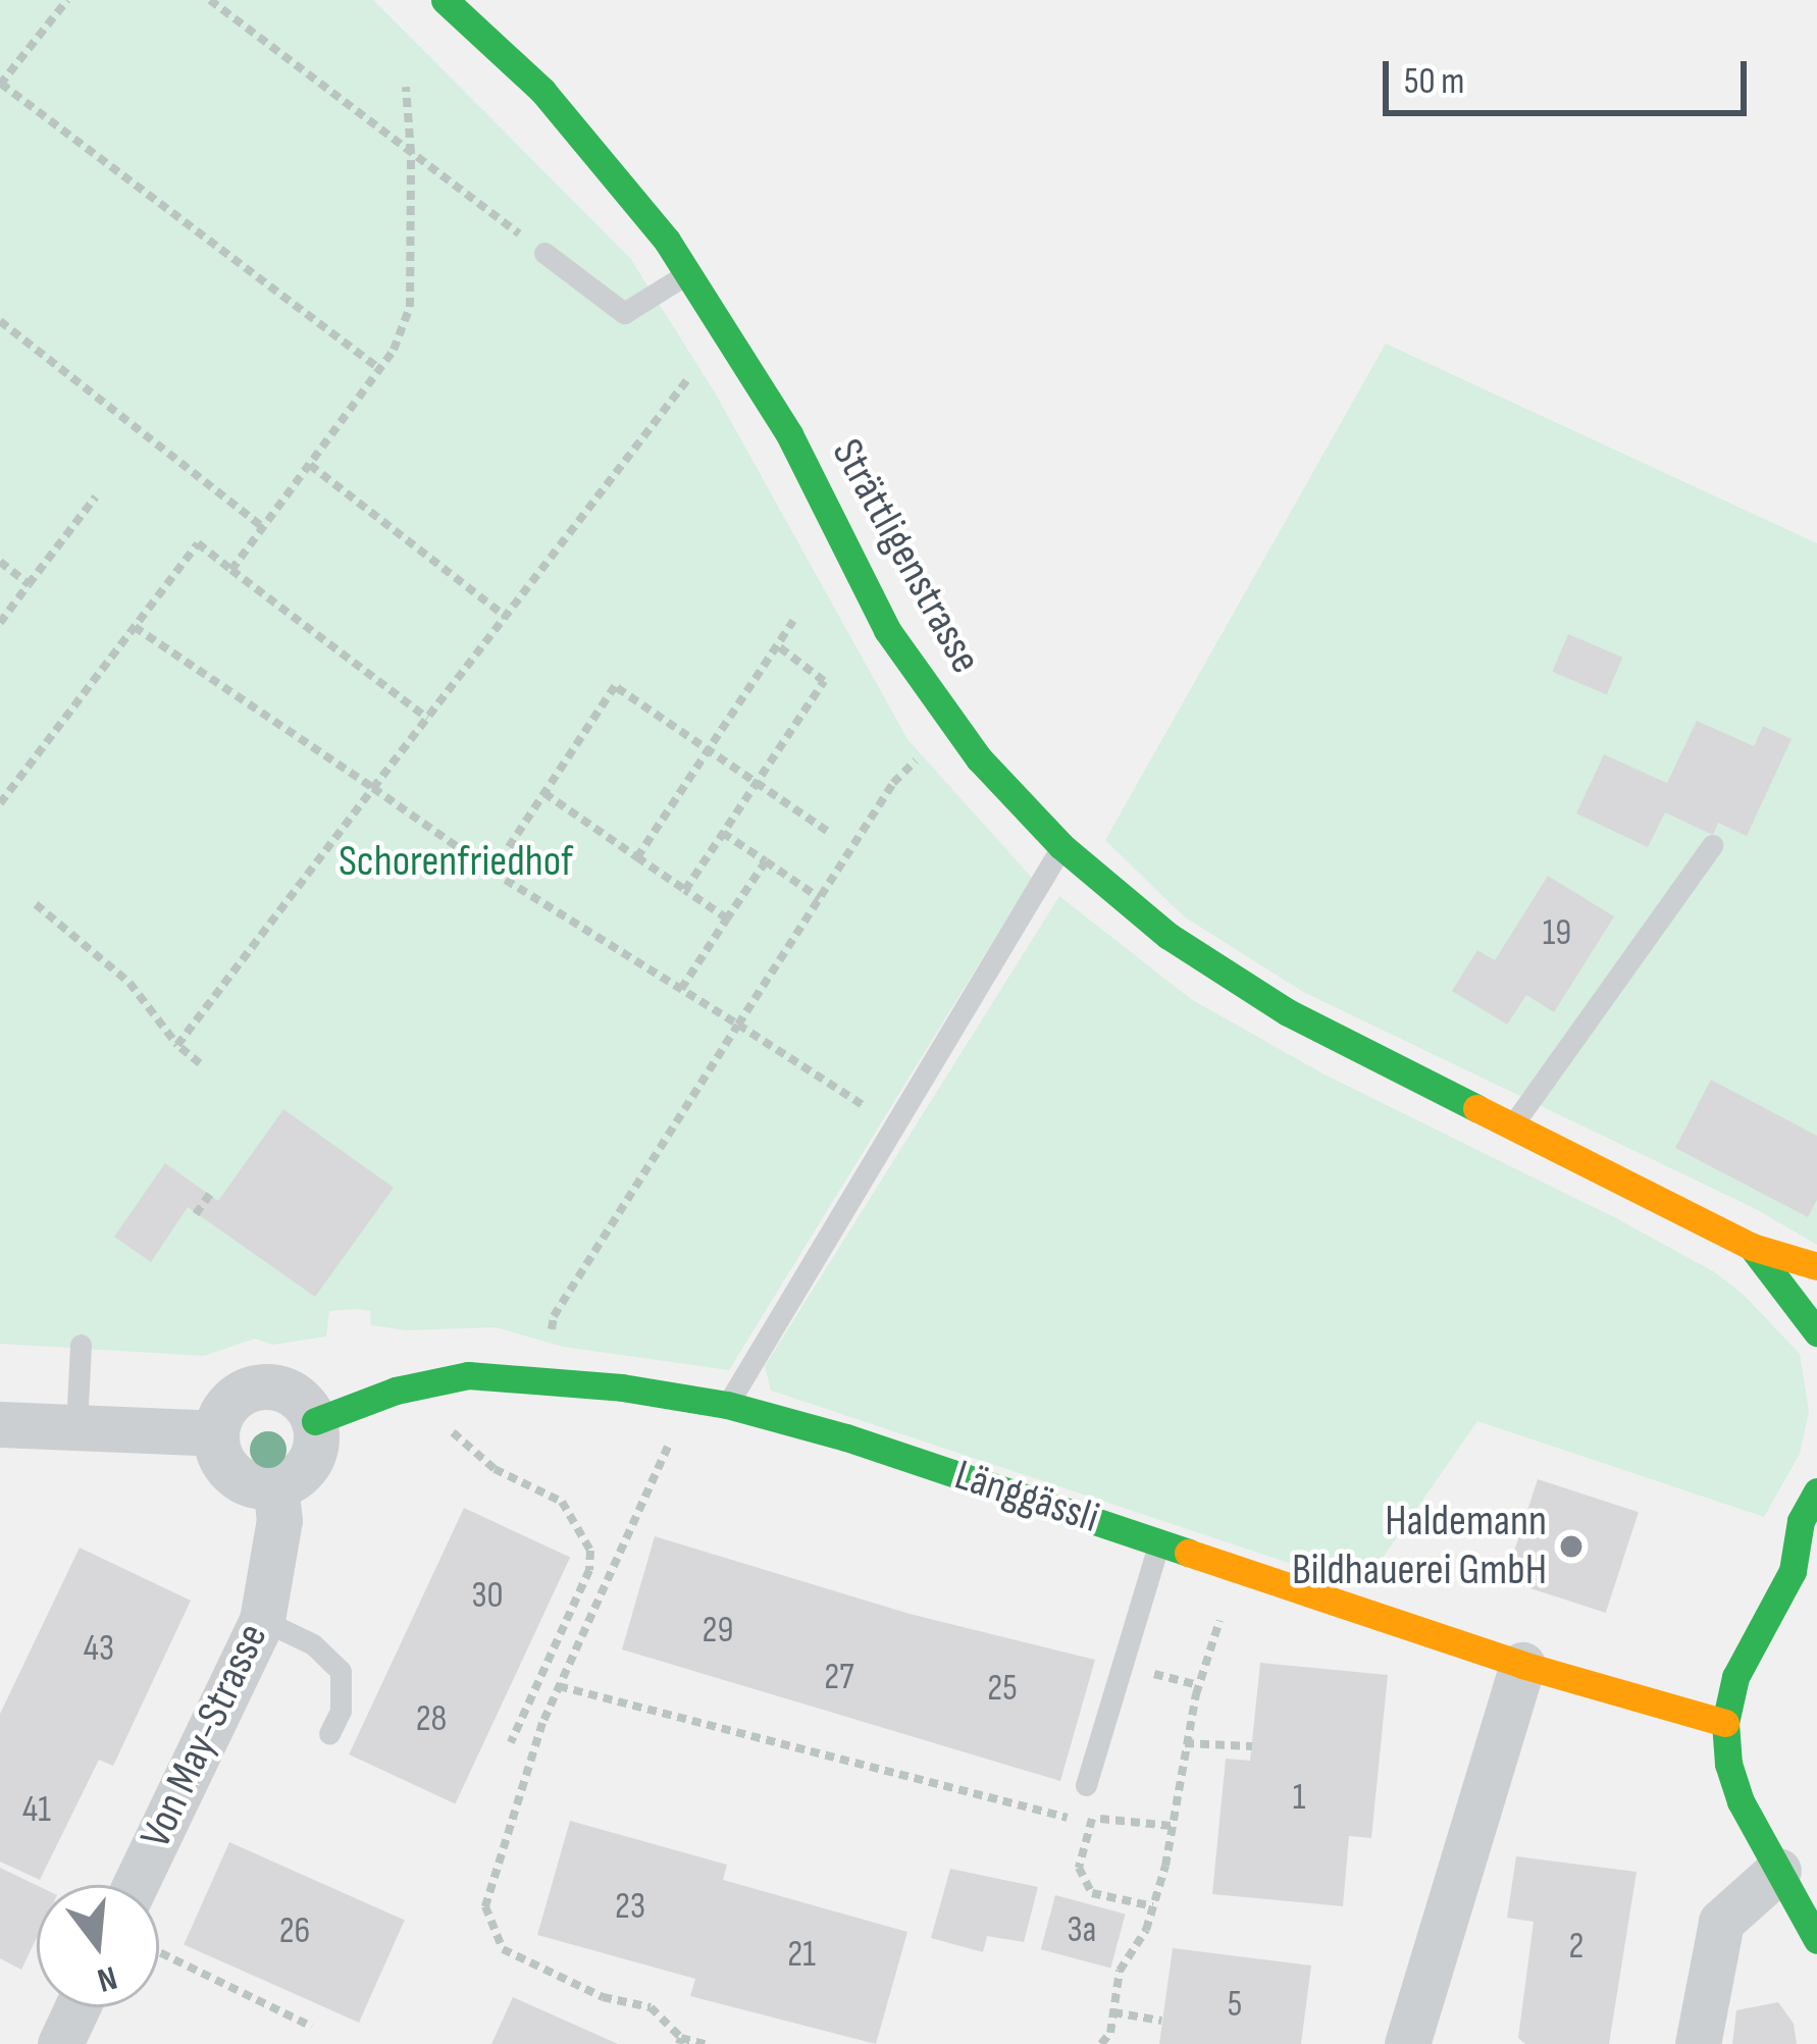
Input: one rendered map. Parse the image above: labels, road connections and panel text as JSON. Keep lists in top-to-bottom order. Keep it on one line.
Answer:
{"streets":{"main road":["Strättligenstrasse","Länggässli"],"street":["Von May-Strasse"]},"crossings":[["Länggässli","Von May-Strasse"]],"parks":["Schorenfriedhof"],"places":["Haldemann Bildhauerei GmbH"],"house_numbers":["19","30","29","43","27","25","28","1","41","23","3a","26","2","21","5"],"scale_bar":"50 m","north":"bottom"}
